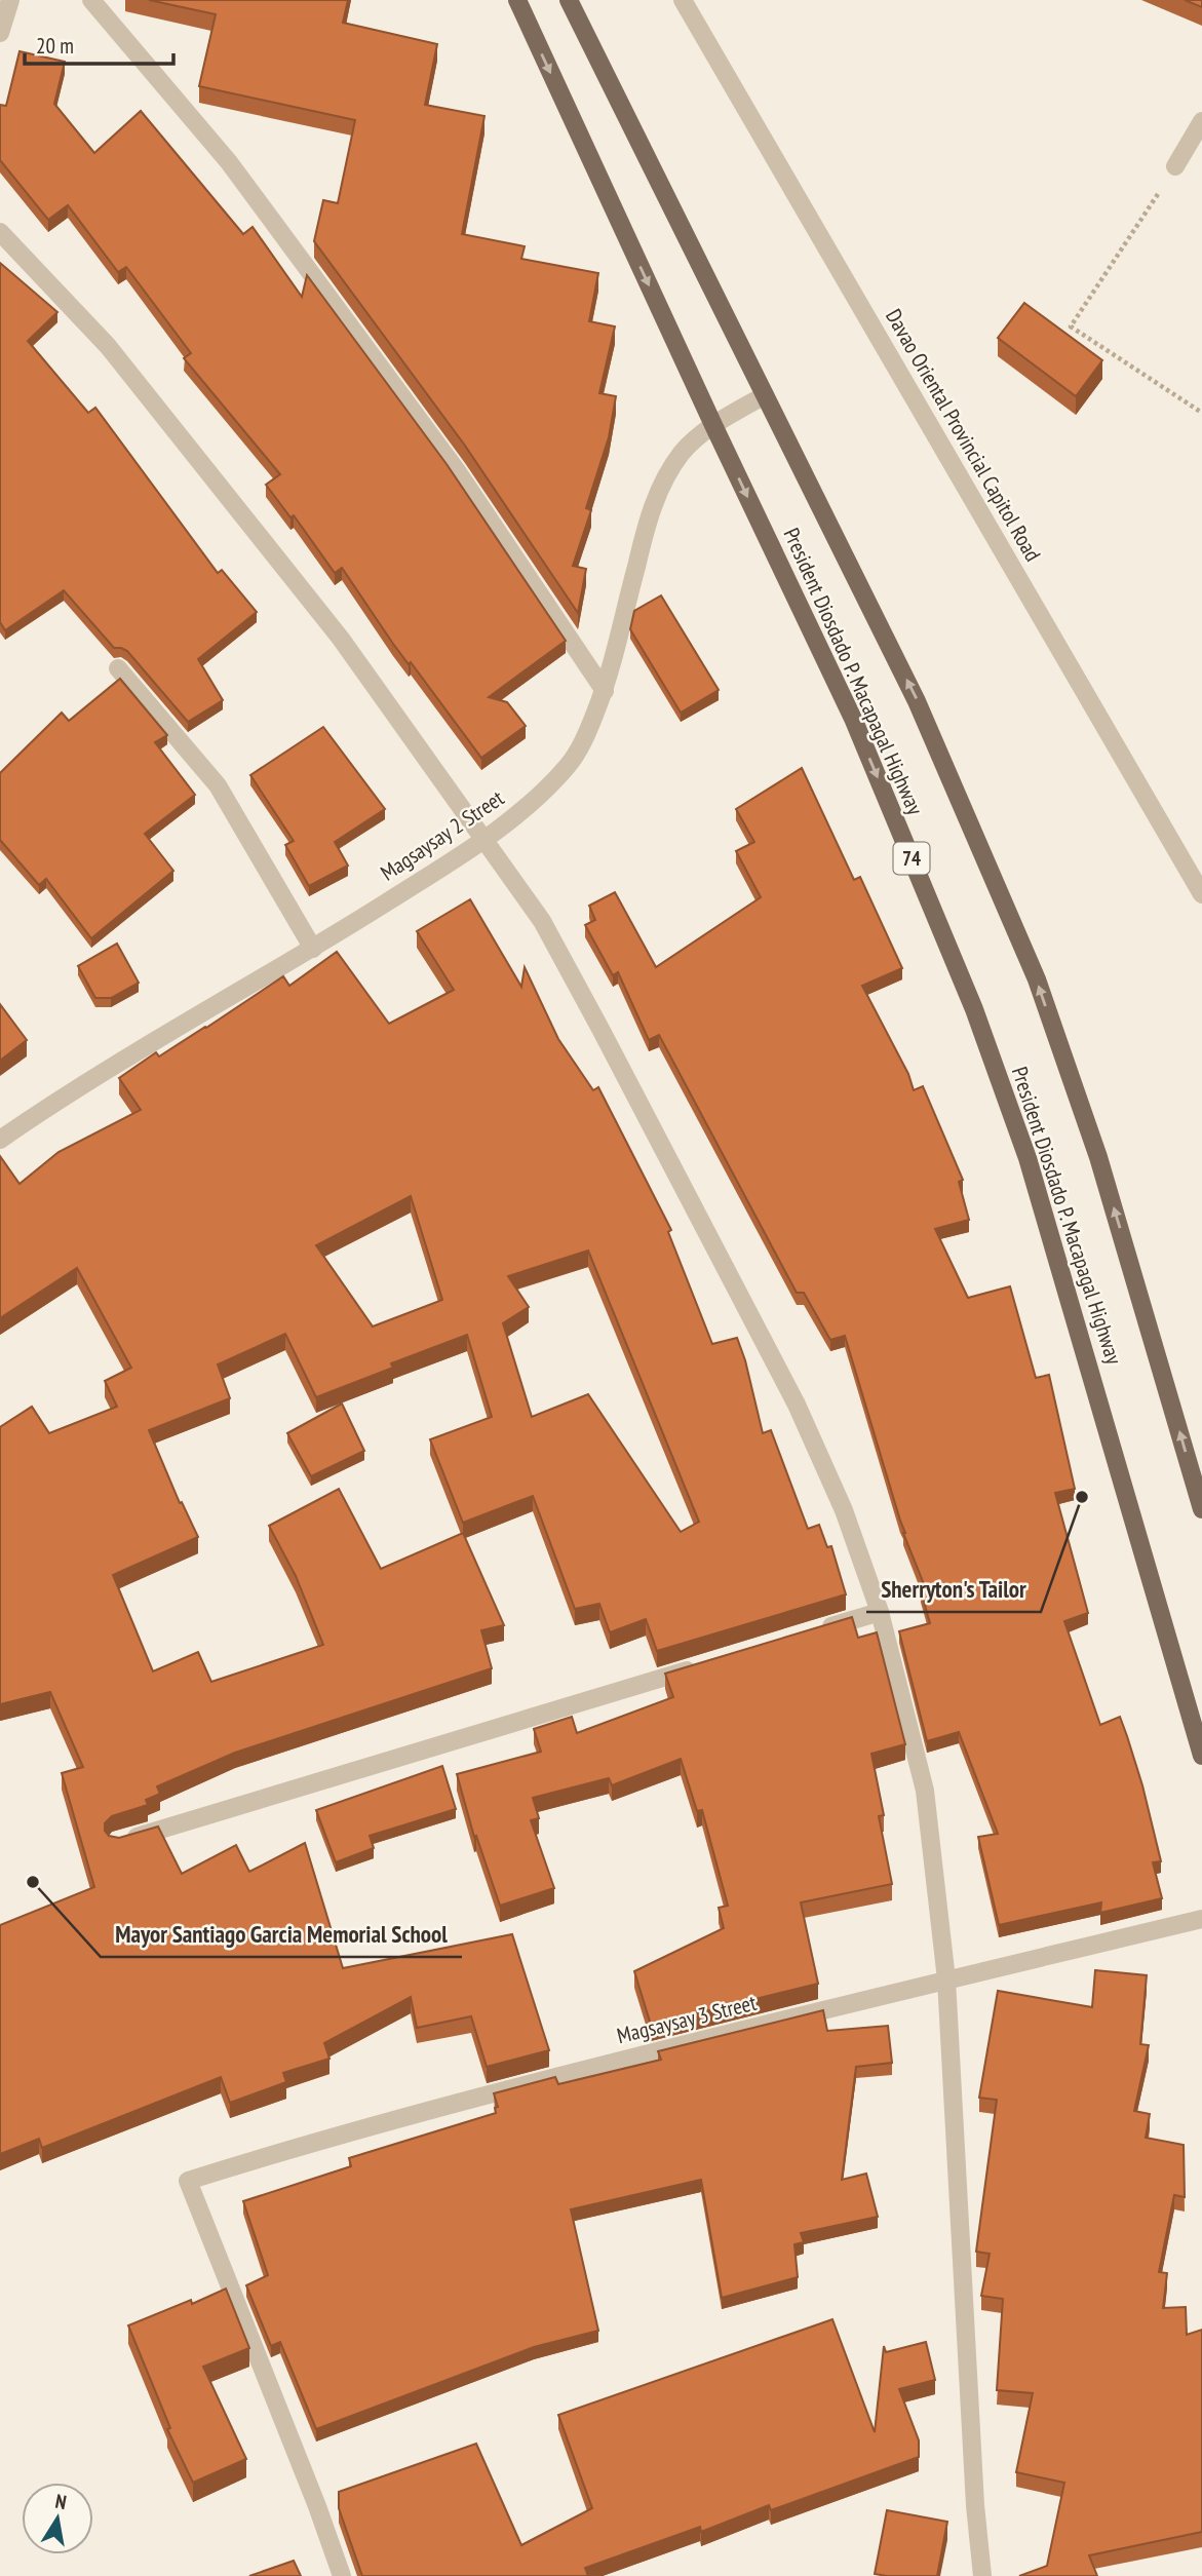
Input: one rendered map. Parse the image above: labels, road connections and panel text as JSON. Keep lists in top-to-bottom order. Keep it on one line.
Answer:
{"streets":{"main road":["President Diosdado P. Macapagal Highway","74"],"street":["Davao Oriental Provincial Capitol Road","Magsaysay 2 Street","Magsaysay 3 Street"]},"crossings":[["President Diosdado P. Macapagal Highway","Magsaysay 2 Street"]],"places":["Sherryton's Tailor","Mayor Santiago Garcia Memorial School"],"scale_bar":"20 m","north":"top"}
